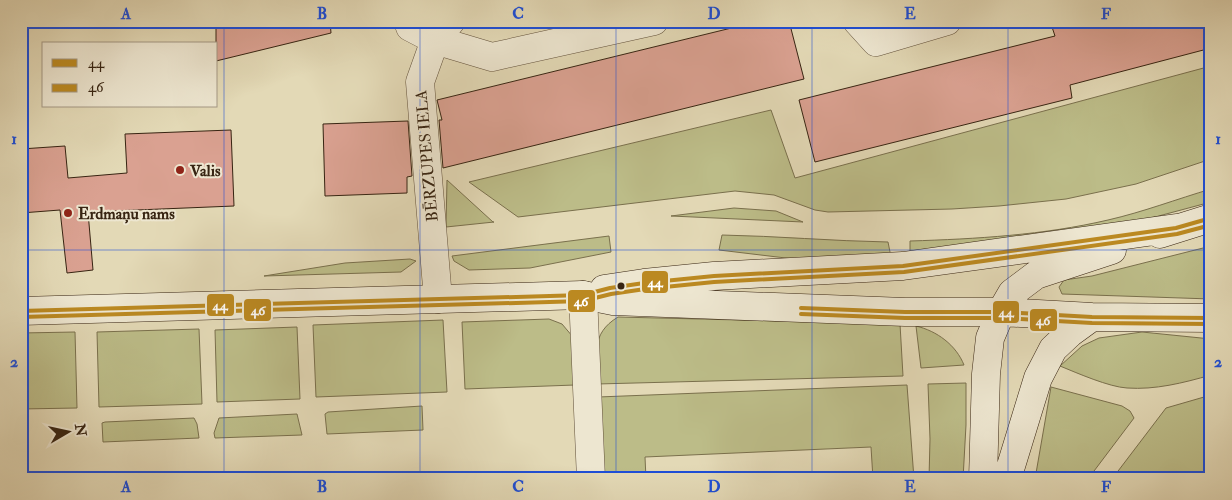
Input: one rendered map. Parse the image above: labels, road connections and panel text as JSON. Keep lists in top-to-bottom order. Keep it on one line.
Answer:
{"streets":{"street":["BĒRZUPES IELA"]},"places":["Valis","Erdmaņu nams"],"lines":["transit line 44","transit line 46"],"legend":["44","46"],"north":"right","grid":{"columns":["A","B","C","D","E","F"],"rows":["1","2"]}}
